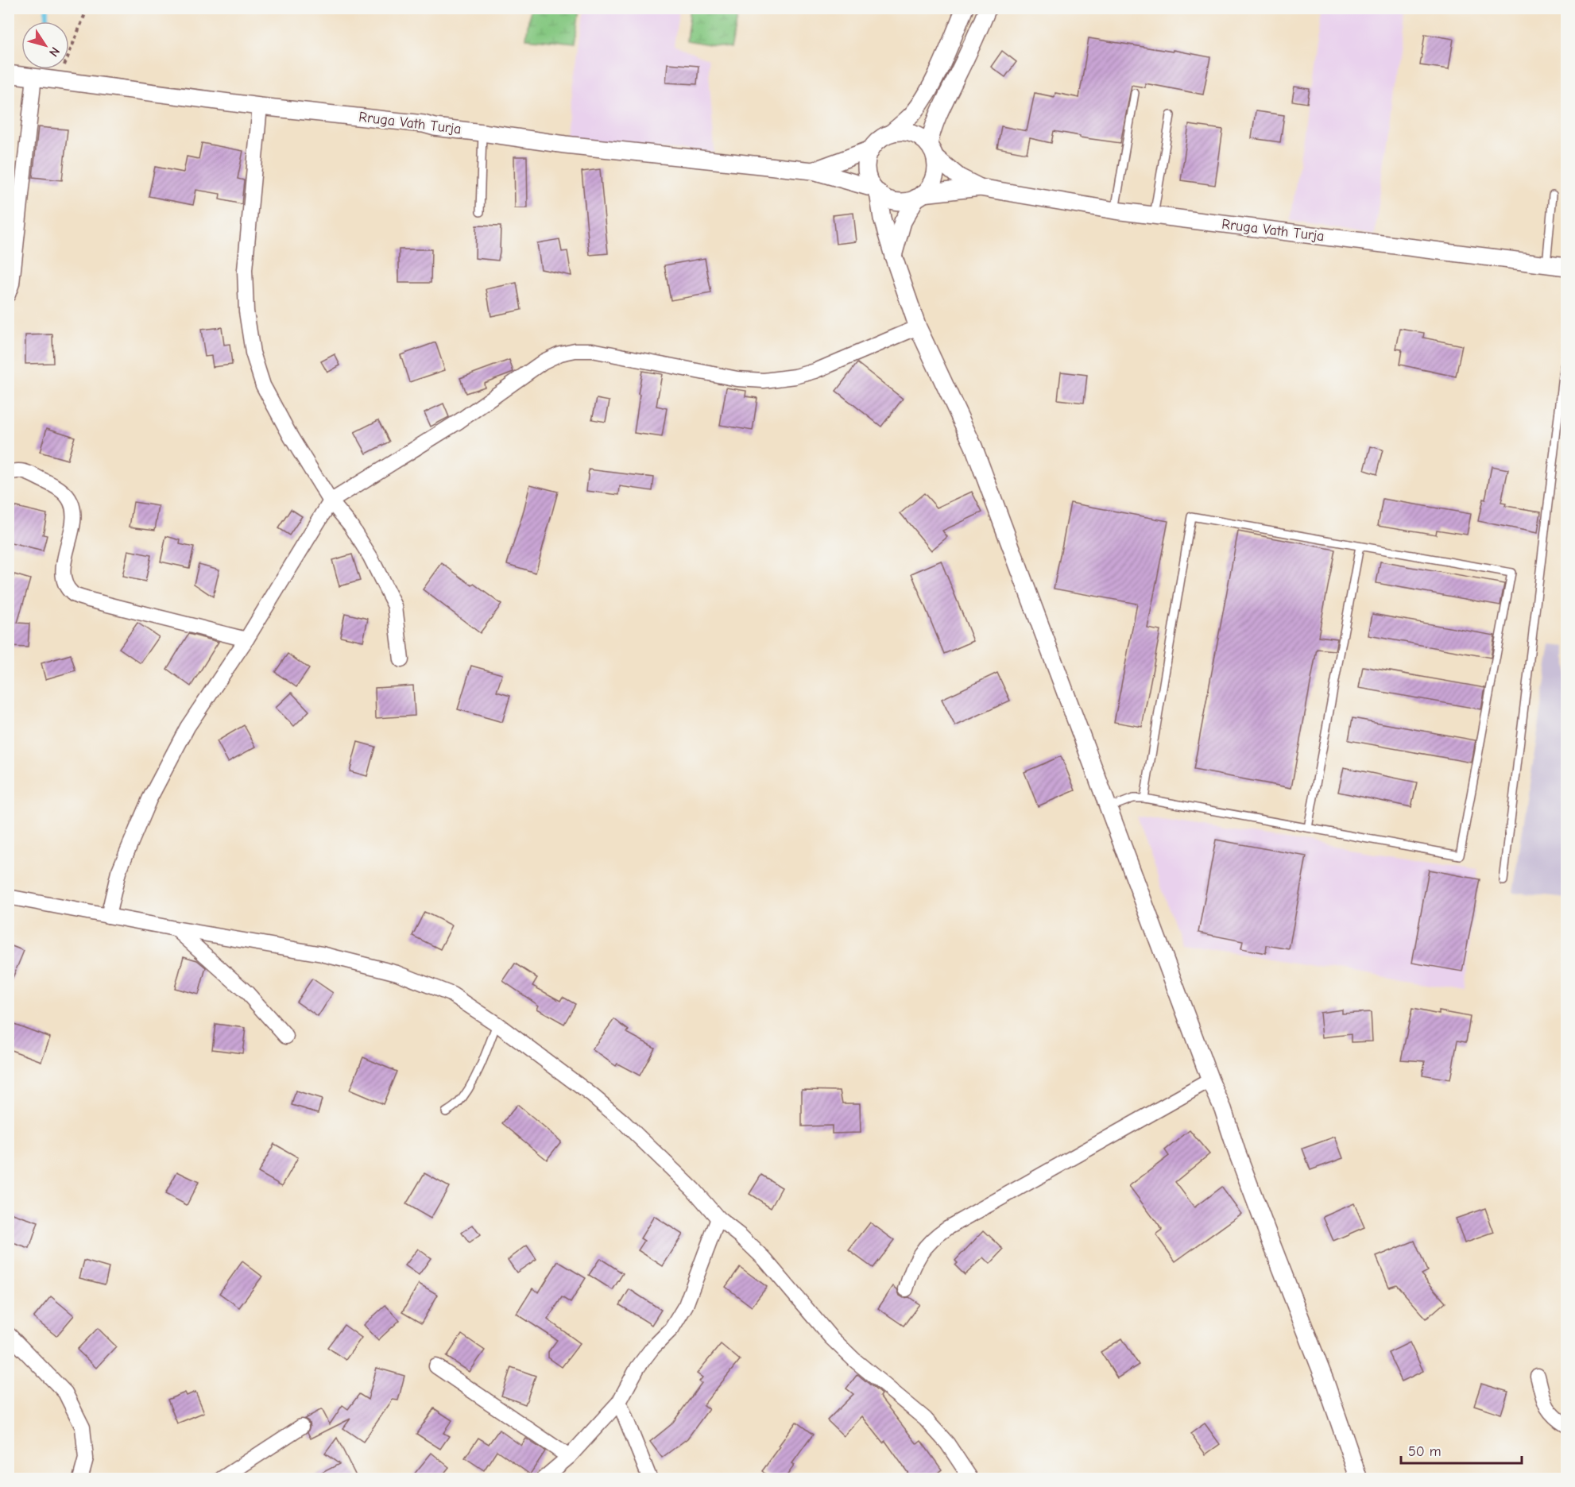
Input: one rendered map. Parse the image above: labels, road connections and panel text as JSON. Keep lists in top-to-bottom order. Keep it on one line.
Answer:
{"streets":{"street":["Rruga Vath Turja"]},"scale_bar":"50 m","north":"bottom right"}
